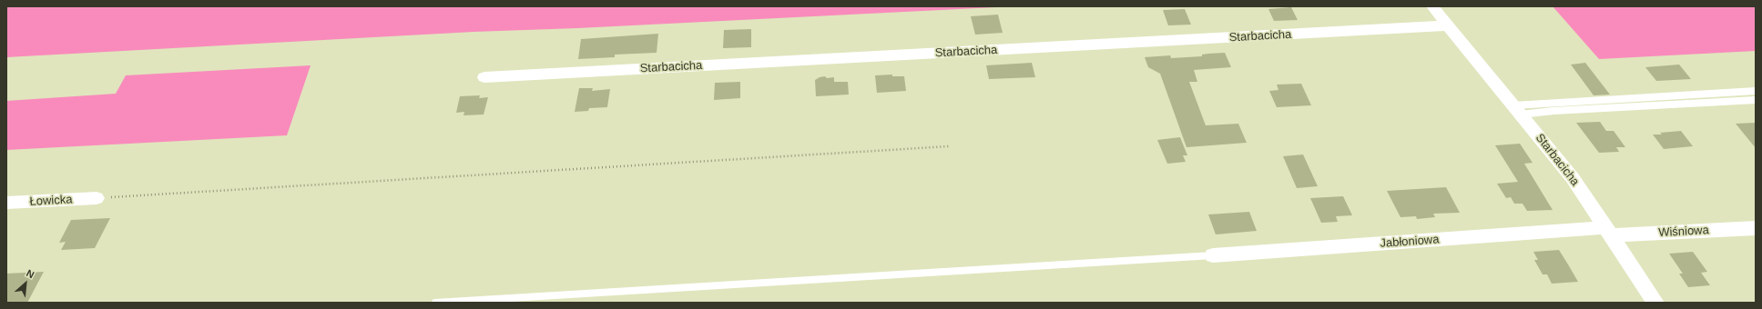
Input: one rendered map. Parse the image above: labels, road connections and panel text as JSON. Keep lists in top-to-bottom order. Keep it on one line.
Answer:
{"streets":{"street":["Starbacicha","Łowicka","Wiśniowa","Jabłoniowa"]},"crossings":[["Starbacicha","Wiśniowa"],["Starbacicha","Jabłoniowa"],["Wiśniowa","Jabłoniowa"]],"north":"top right"}
